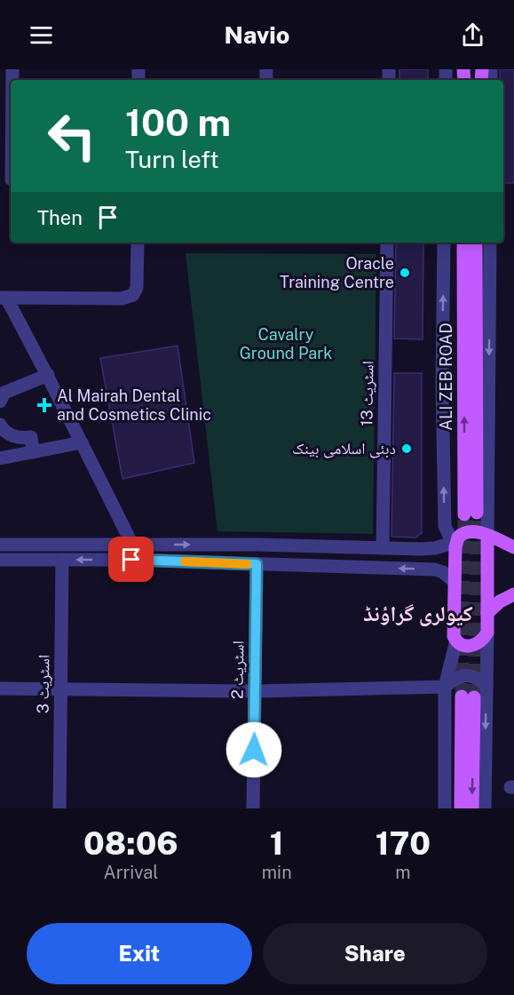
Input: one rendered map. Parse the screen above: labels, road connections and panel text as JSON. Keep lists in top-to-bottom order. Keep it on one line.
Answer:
{"streets":{"main road":["ALI ZEB ROAD"],"street":["اسٹریٹ 13","اسٹریٹ 2","اسٹریٹ 3"]},"districts":["کیولری گراؤنڈ"],"parks":["Cavalry Ground Park"],"places":{"other":["Oracle Training Centre","دبئی اسلامی بینک"],"health":["Al Mairah Dental and Cosmetics Clinic"]},"page":{"header":"Navio","turn":["100 m","Turn left"],"then":"Then","eta":["08:06","Arrival","1","min","170","m"],"buttons":["Exit","Share"]}}
